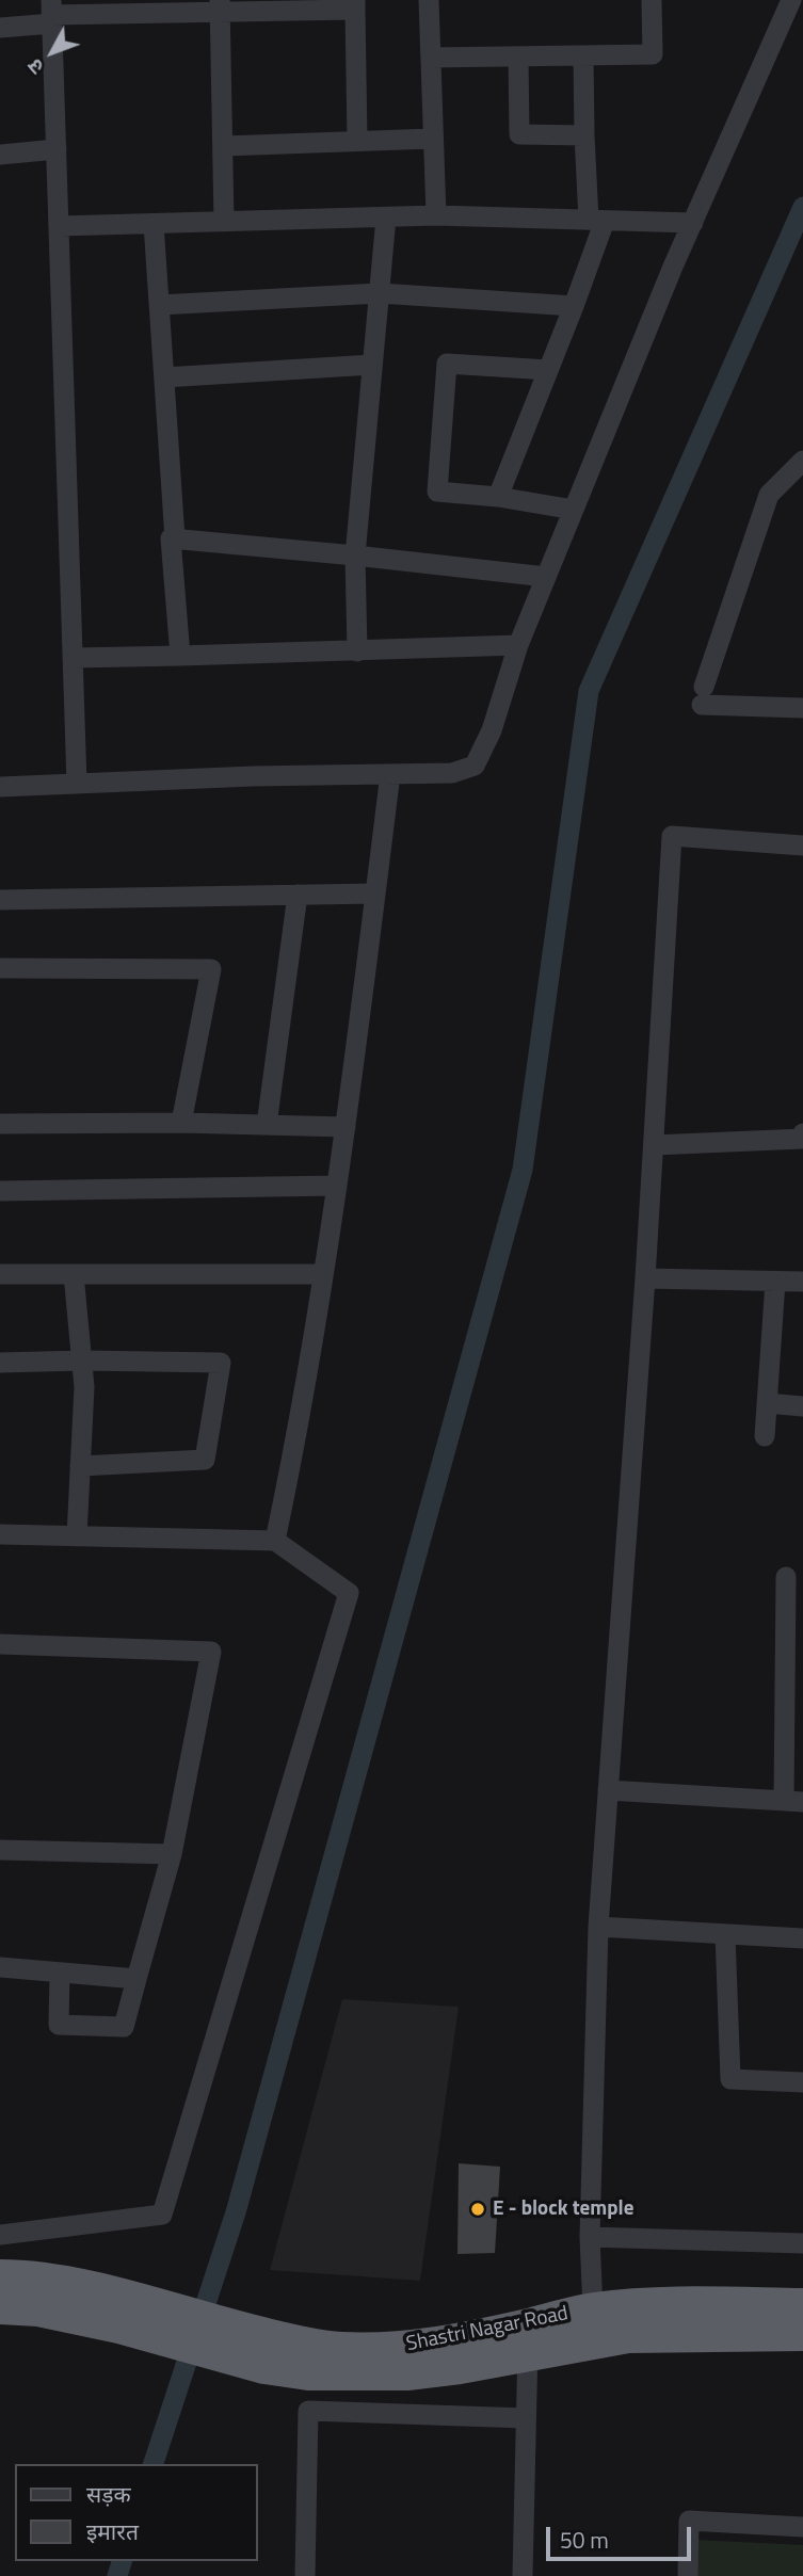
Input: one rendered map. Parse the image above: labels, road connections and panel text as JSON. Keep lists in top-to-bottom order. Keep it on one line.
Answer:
{"streets":{"highway":["Shastri Nagar Road"]},"places":["E - block temple"],"legend":["सड़क","इमारत"],"scale_bar":"50 m","north":"bottom left"}
